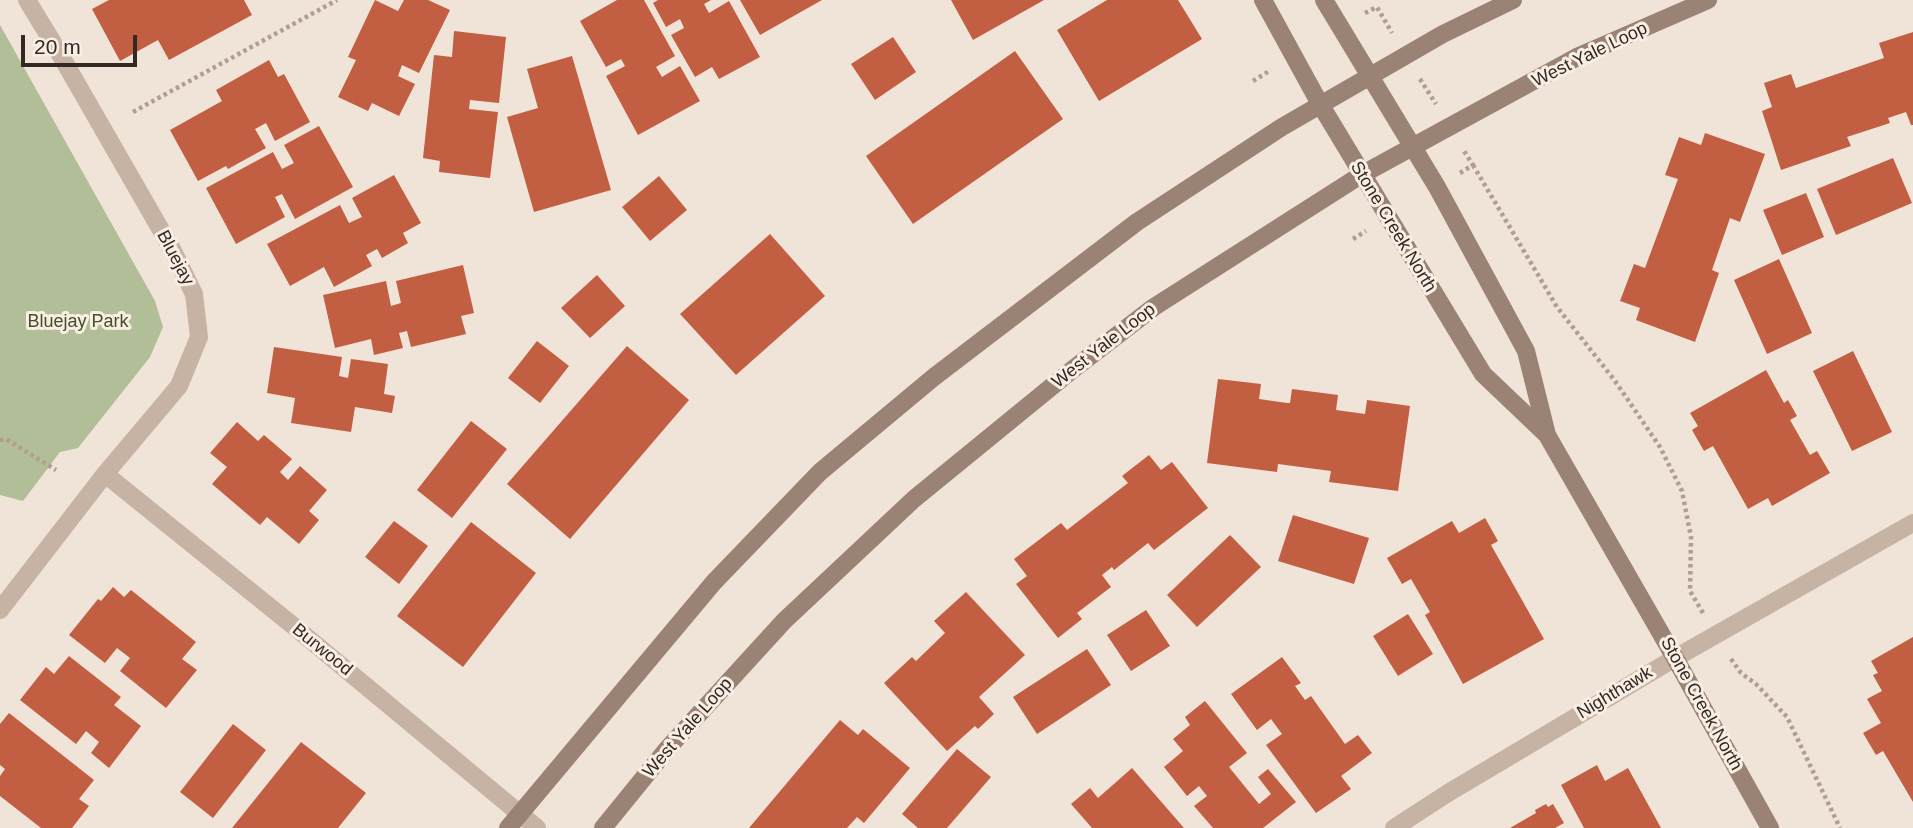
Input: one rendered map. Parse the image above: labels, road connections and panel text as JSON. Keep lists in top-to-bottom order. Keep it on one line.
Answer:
{"streets":{"main road":["West Yale Loop","Stone Creek North"],"street":["Bluejay","Burwood","Nighthawk"]},"crossings":[["West Yale Loop","Stone Creek North"],["Stone Creek North","Nighthawk"],["Bluejay","Burwood"]],"parks":["Bluejay Park"],"scale_bar":"20 m"}
